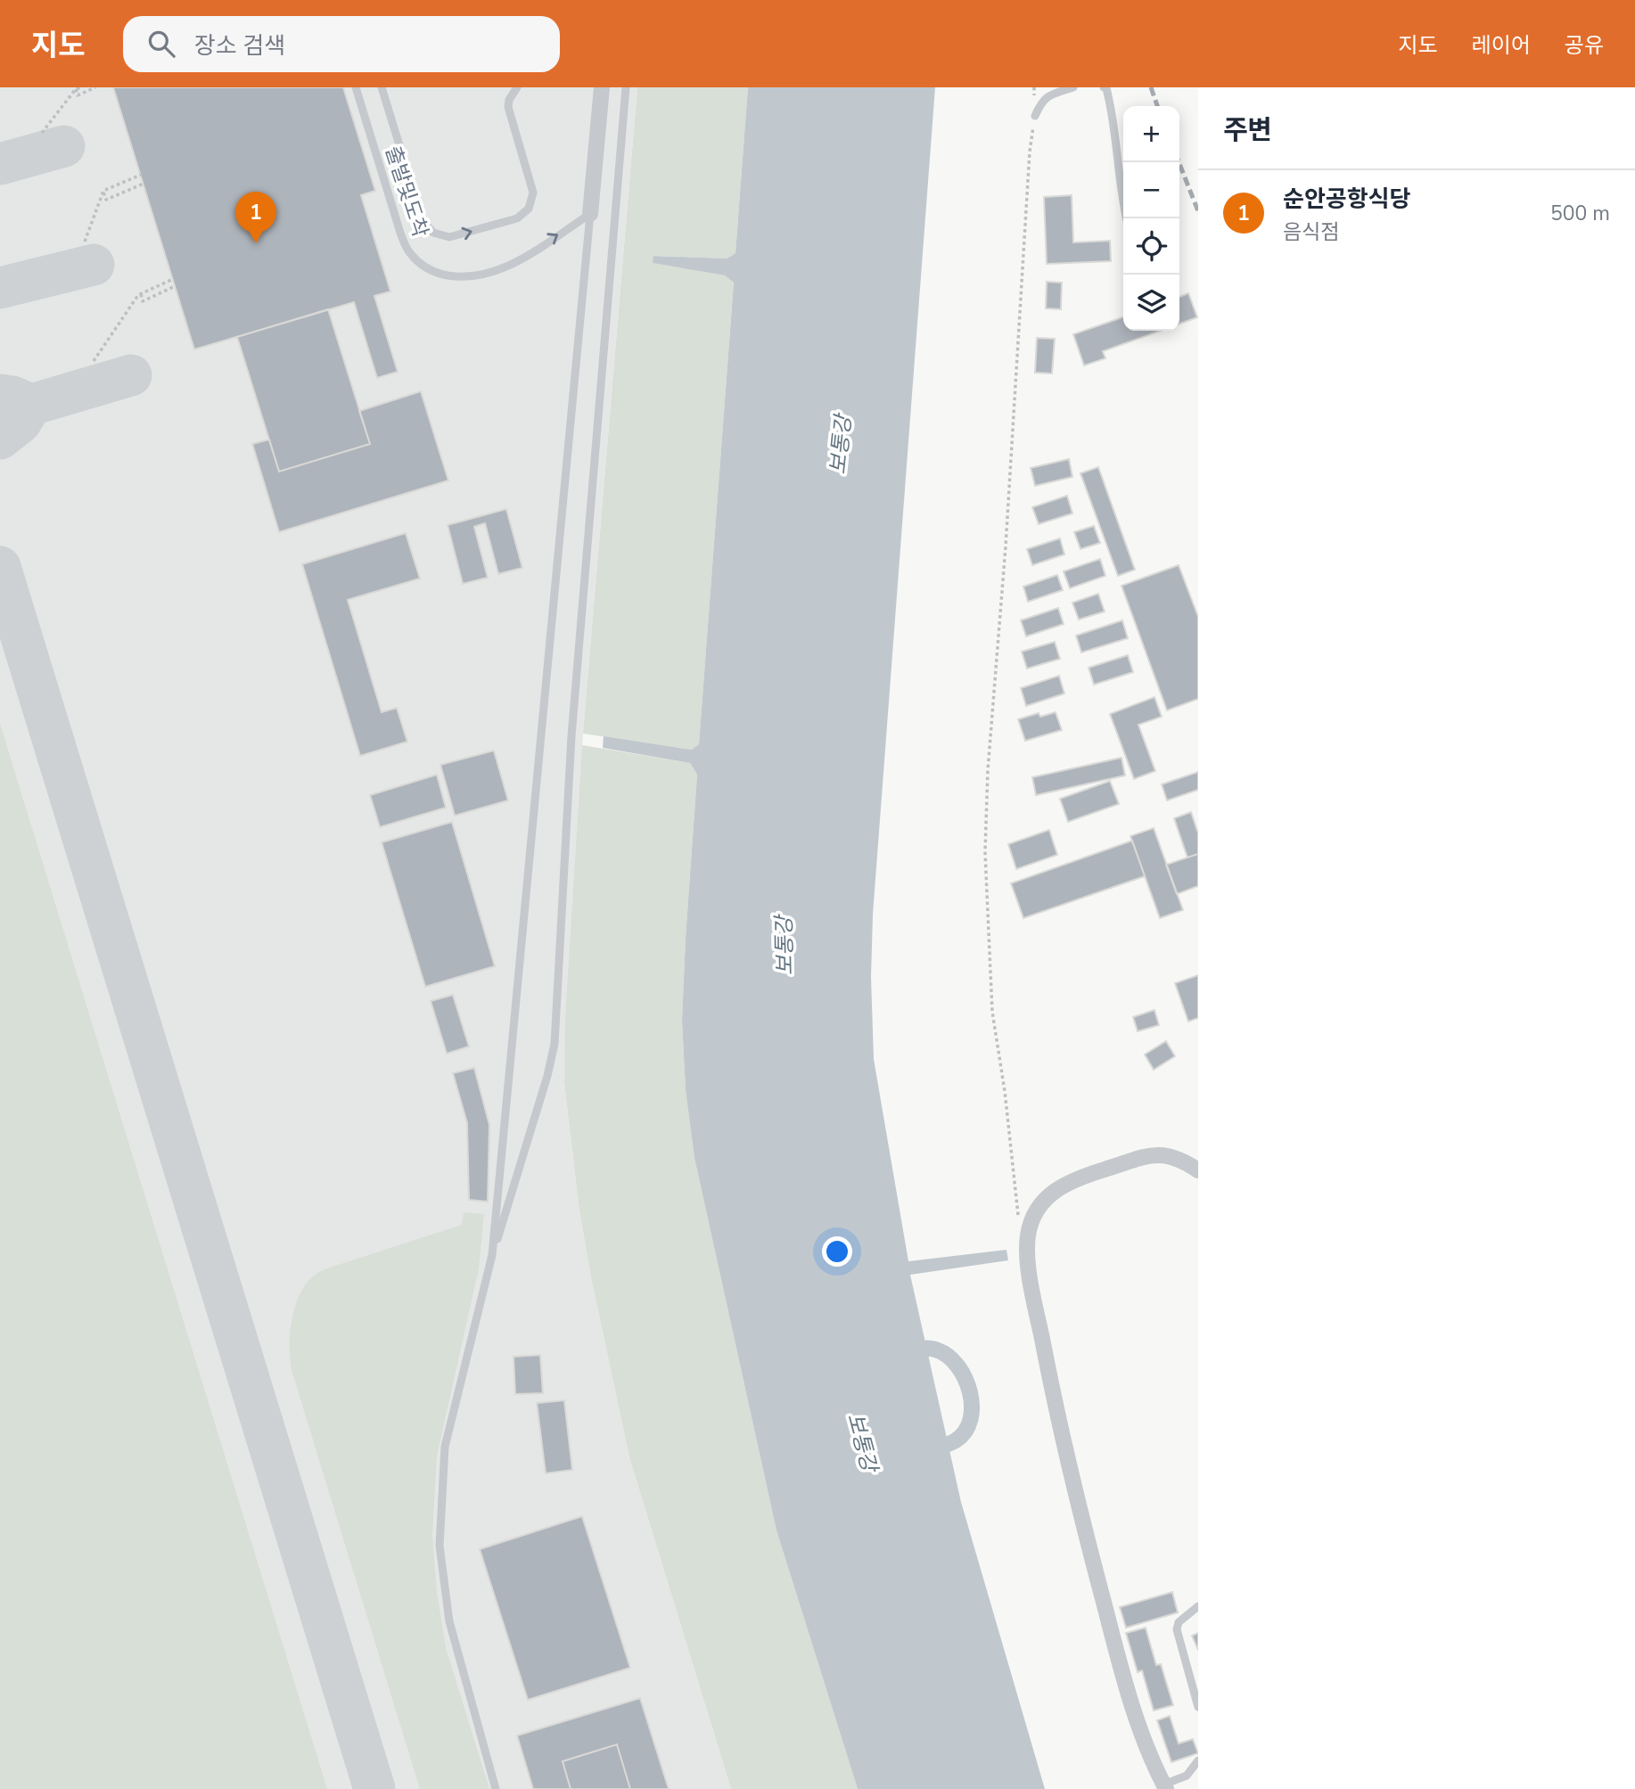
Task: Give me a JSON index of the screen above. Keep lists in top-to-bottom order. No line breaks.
{"streets":{"lane":["출발및도착"]},"water":["보통강"],"page":{"header":"지도","search":"장소 검색","nav":["지도","레이어","공유"],"heading":"주변","map_buttons":["+","−"],"list":[{"mark":"1","name":"순안공항식당","note":"음식점","value":"500 m"}],"pins":"1"}}
